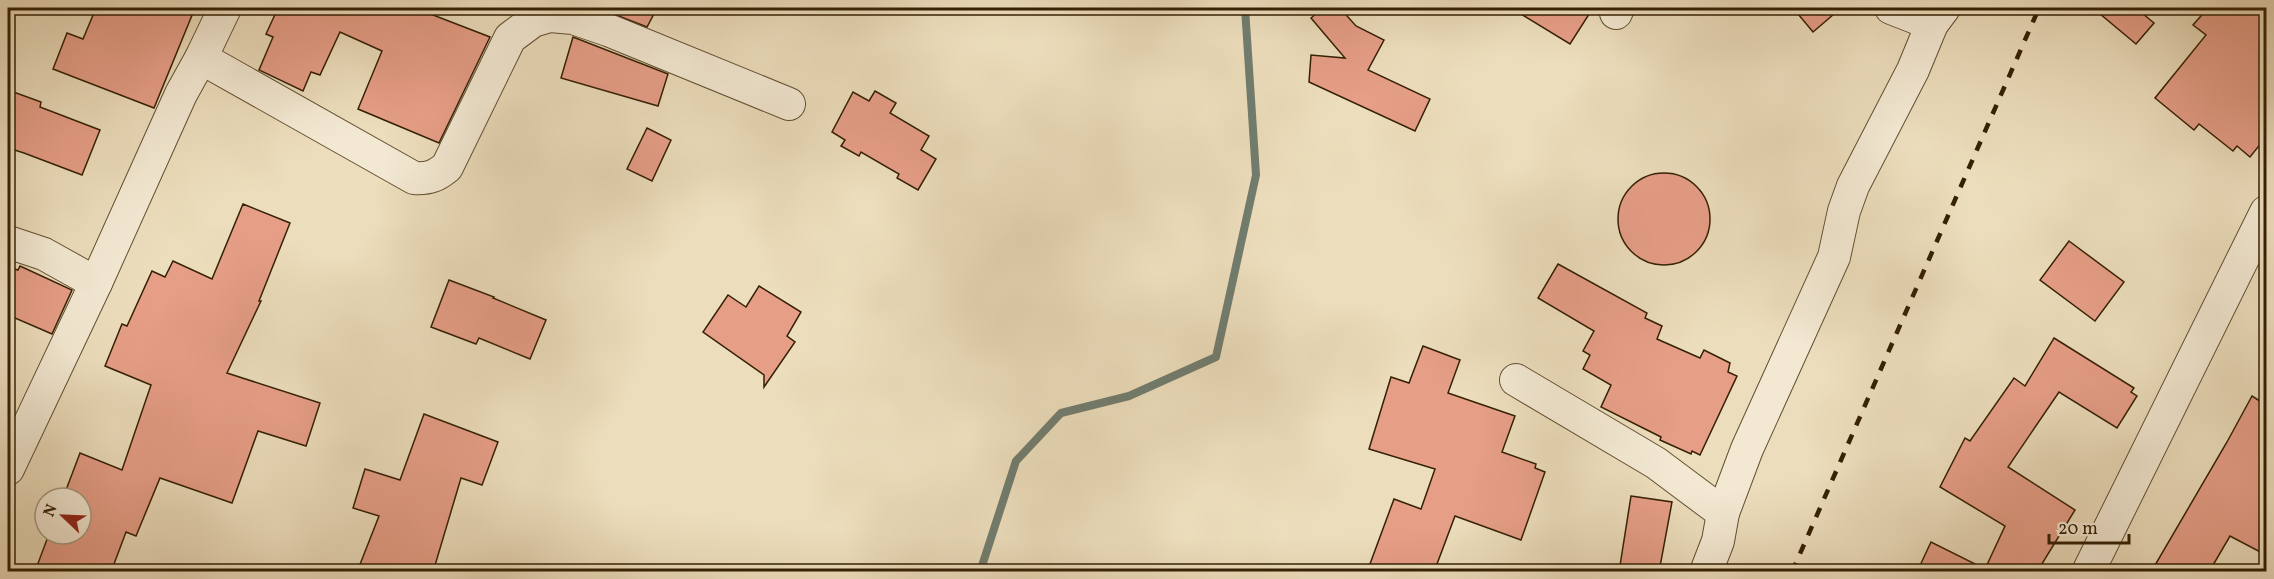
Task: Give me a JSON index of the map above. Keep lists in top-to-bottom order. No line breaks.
{"scale_bar":"20 m","north":"top left"}
